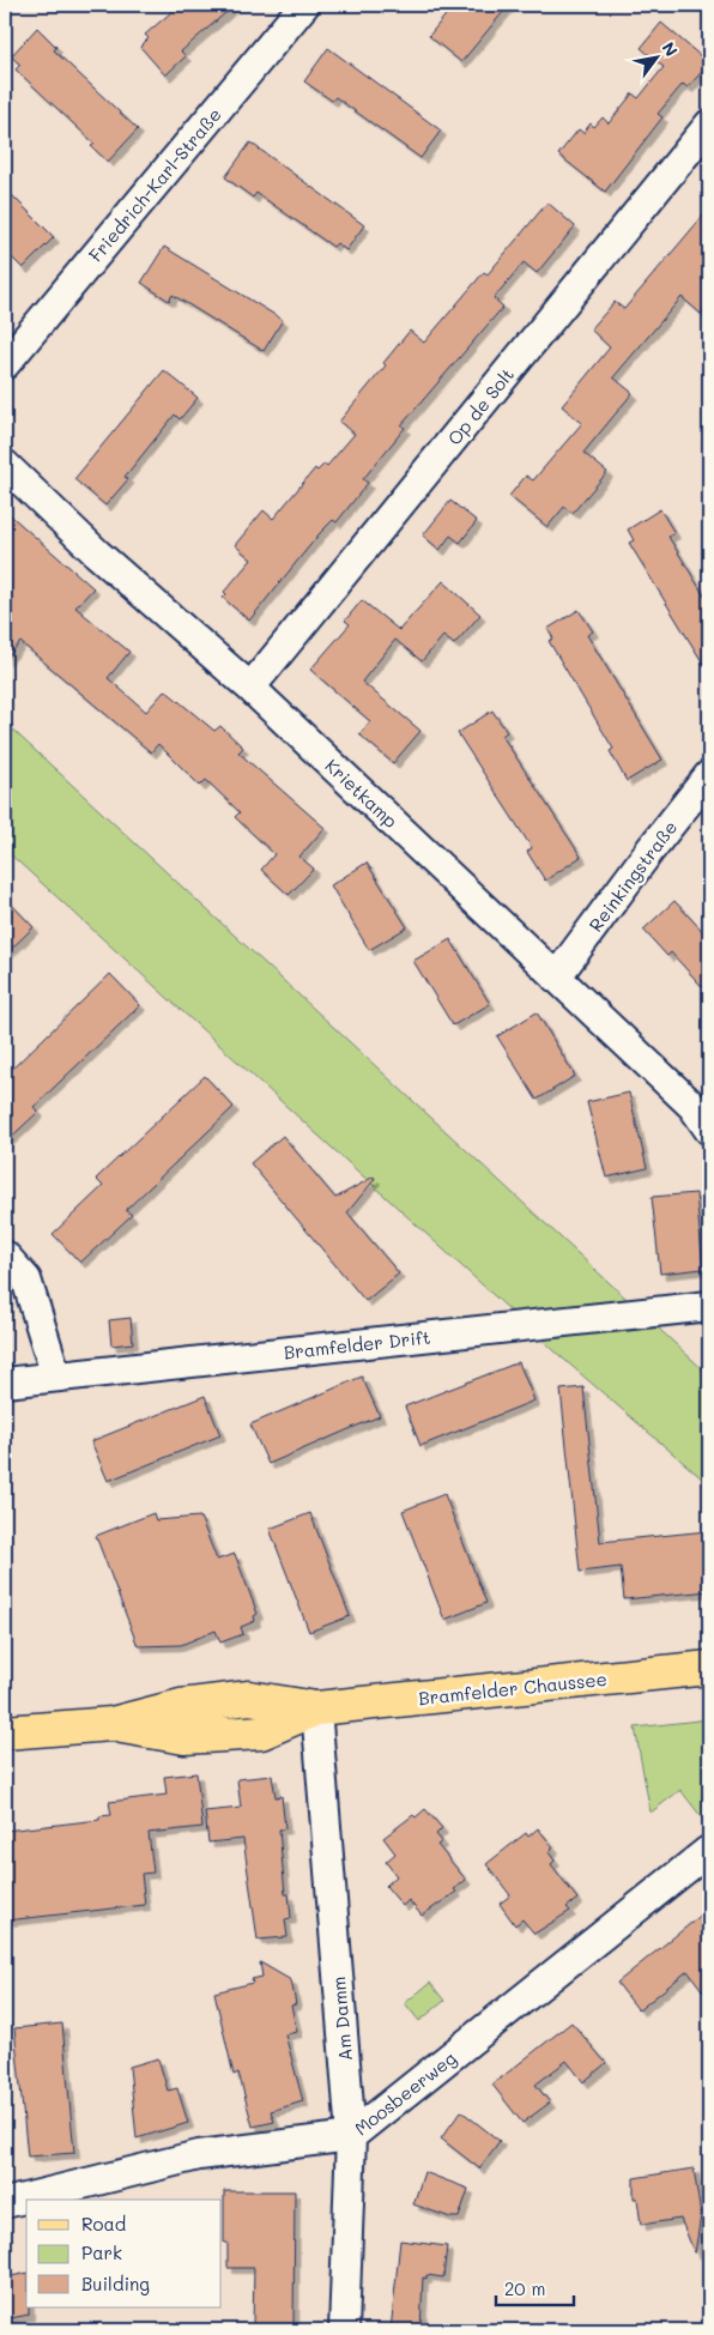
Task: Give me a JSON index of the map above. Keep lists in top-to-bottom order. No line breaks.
{"streets":{"main road":["Bramfelder Chaussee"],"street":["Friedrich-Karl-Straße","Op de Solt","Krietkamp","Reinkingstraße","Bramfelder Drift","Am Damm","Moosbeerweg"]},"crossings":[["Op de Solt","Krietkamp"],["Krietkamp","Reinkingstraße"],["Bramfelder Chaussee","Am Damm"],["Am Damm","Moosbeerweg"]],"legend":["Road","Park","Building"],"scale_bar":"20 m","north":"top right"}
